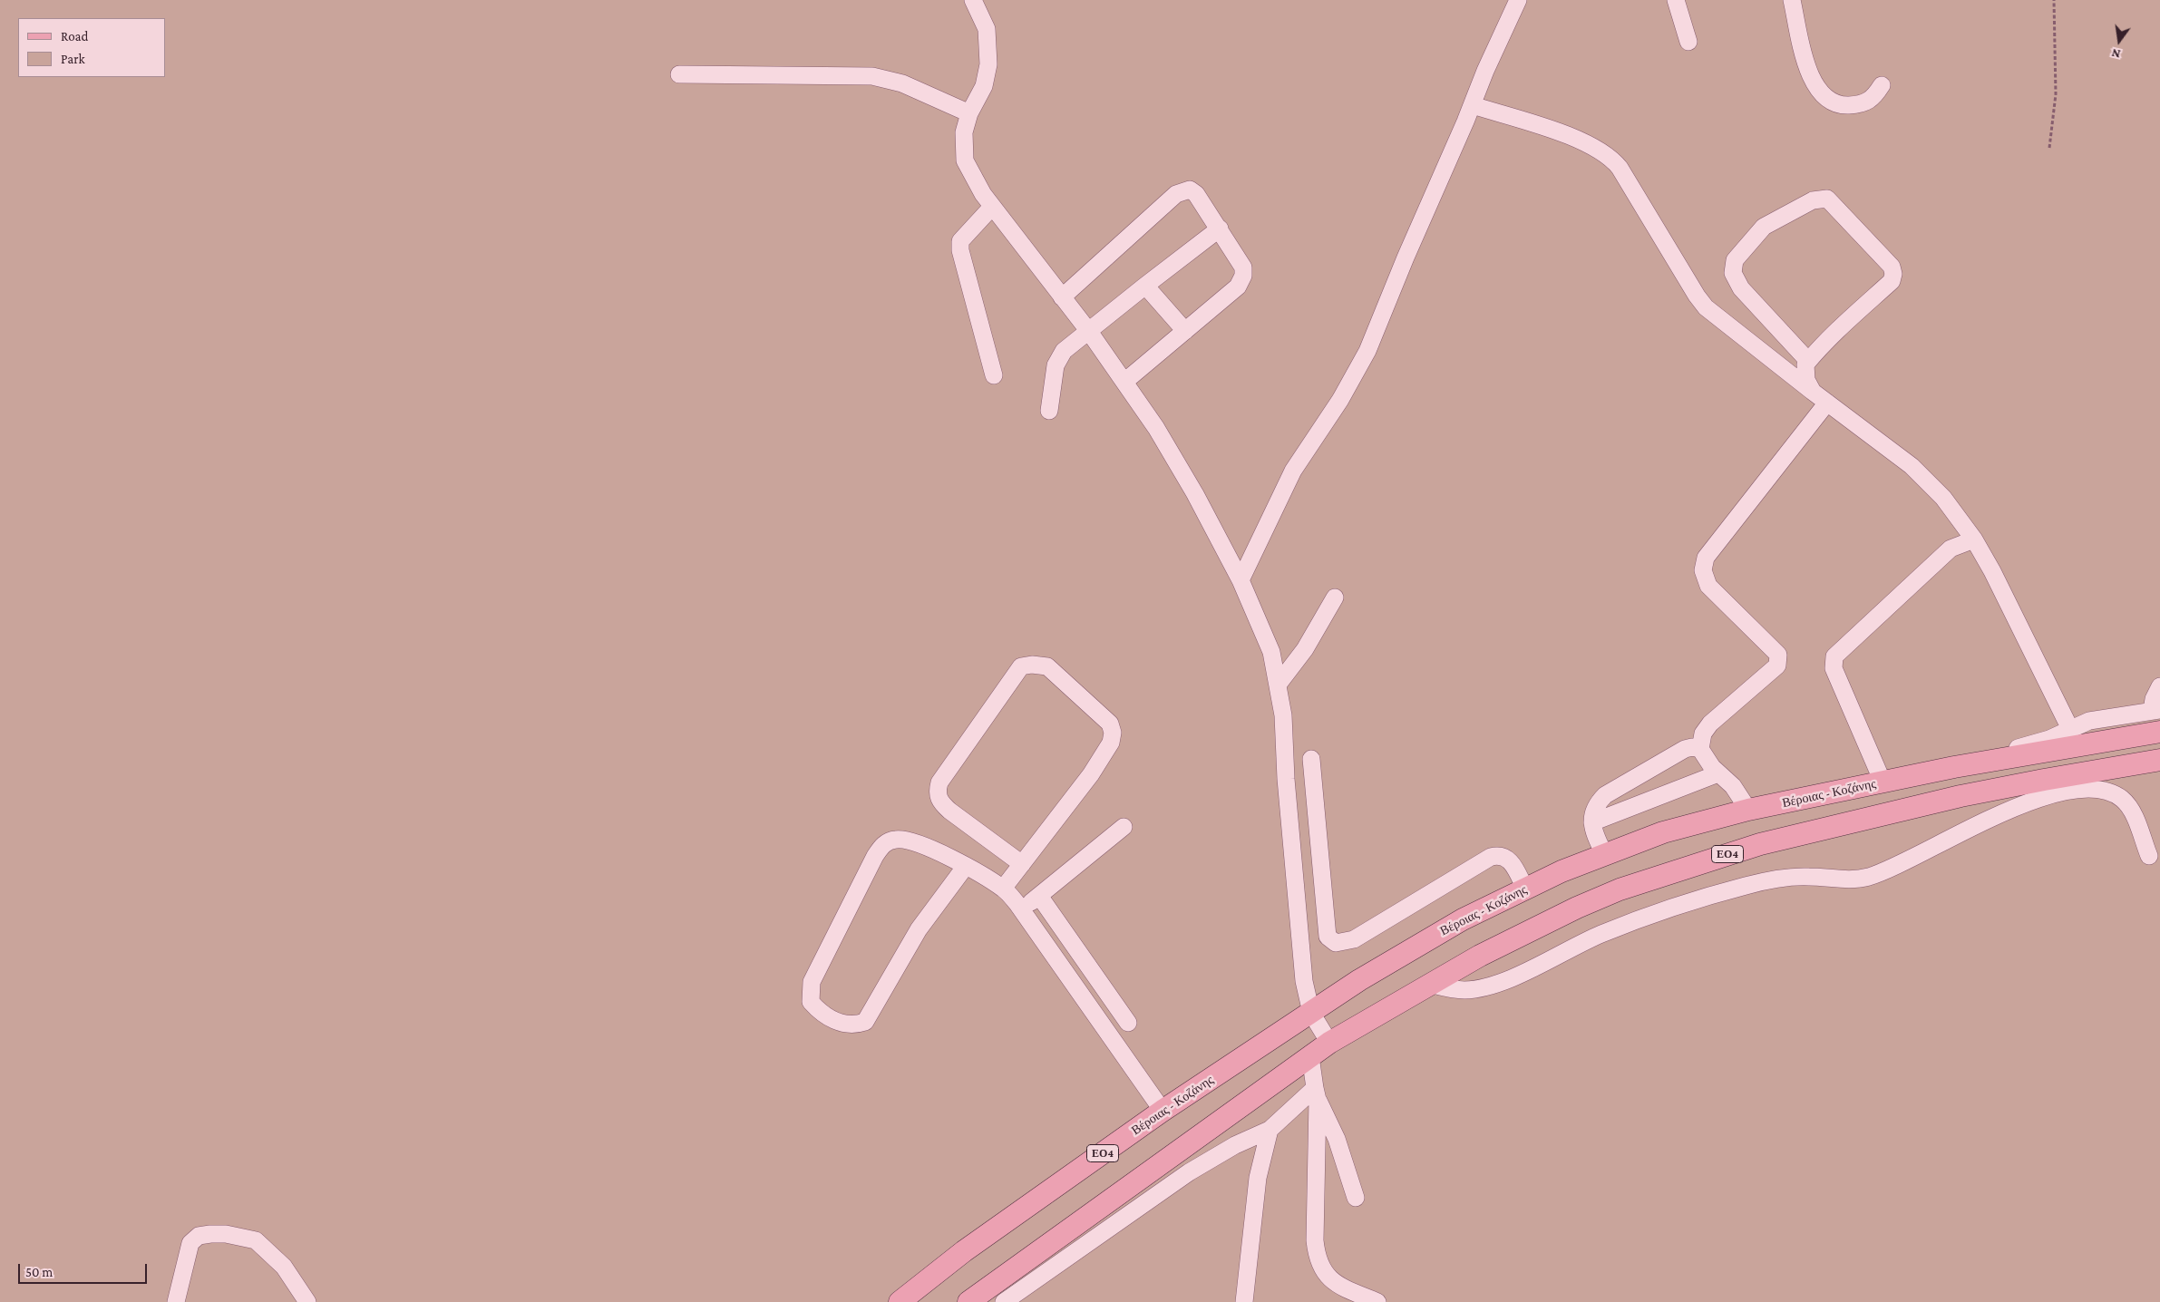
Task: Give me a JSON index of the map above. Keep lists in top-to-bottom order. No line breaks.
{"streets":{"main road":["Βέροιας - Κοζάνης","ΕΟ4"]},"legend":["Road","Park"],"scale_bar":"50 m","north":"bottom"}
